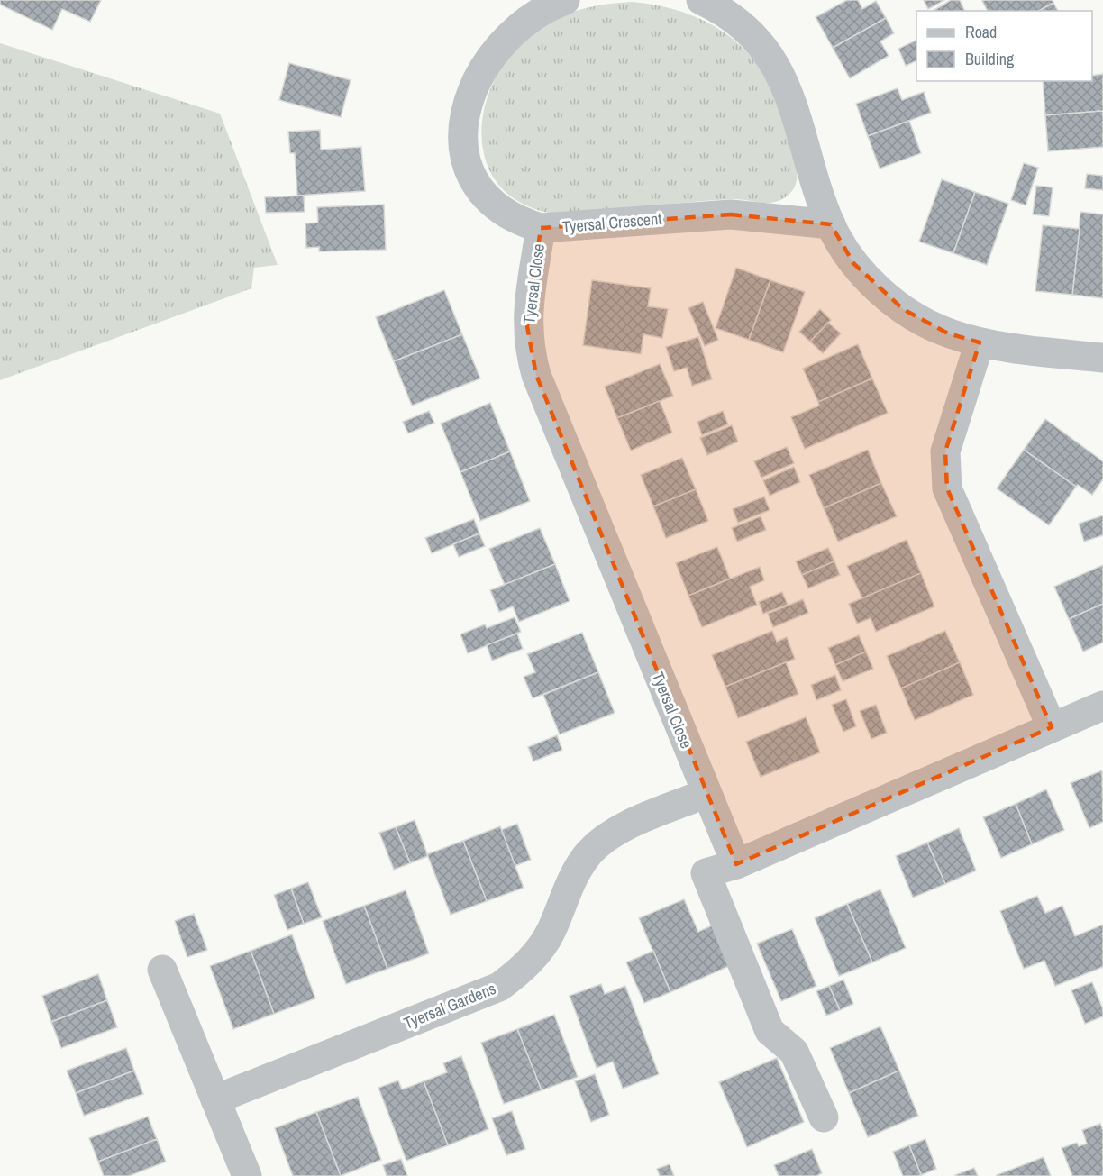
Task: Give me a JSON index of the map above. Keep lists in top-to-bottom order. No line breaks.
{"streets":{"street":["Tyersal Crescent","Tyersal Close","Tyersal Gardens"]},"crossings":[["Tyersal Crescent","Tyersal Close"],["Tyersal Close","Tyersal Gardens"]],"legend":["Road","Building"]}
